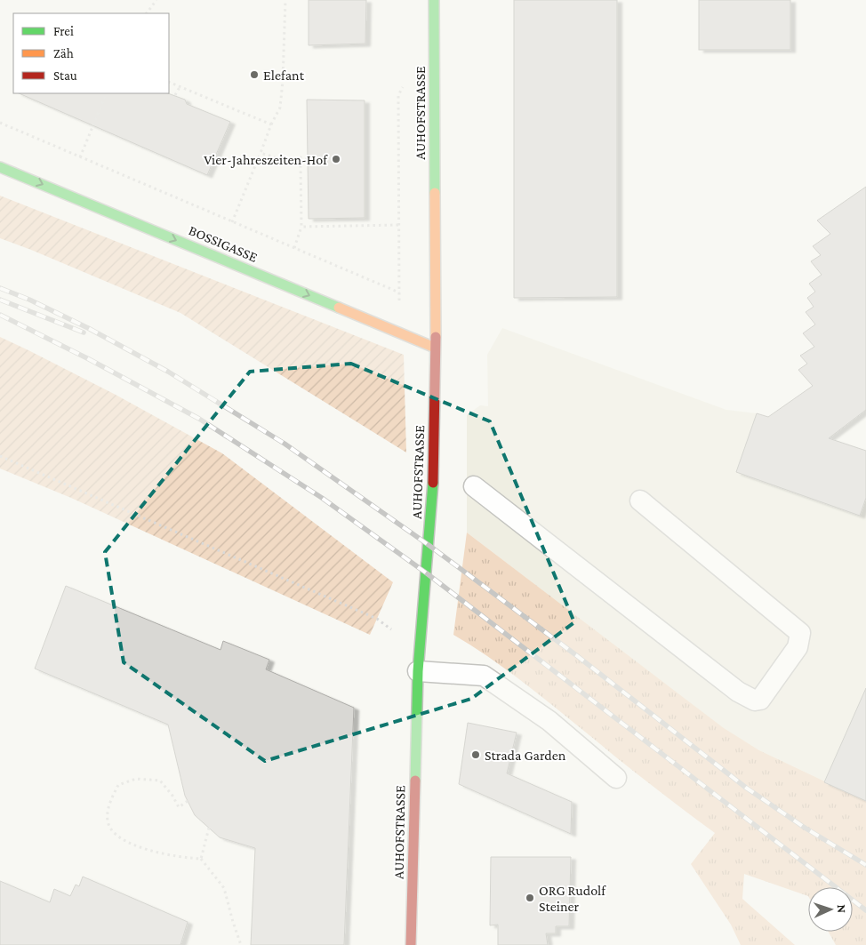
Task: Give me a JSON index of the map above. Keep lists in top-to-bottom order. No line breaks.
{"streets":{"street":["AUHOFSTRASSE","BOSSIGASSE"]},"crossings":[["AUHOFSTRASSE","BOSSIGASSE"]],"one_way":["BOSSIGASSE"],"places":["Elefant","Vier-Jahreszeiten-Hof","Strada Garden","ORG Rudolf Steiner"],"legend":["Frei","Zäh","Stau"],"north":"right"}
